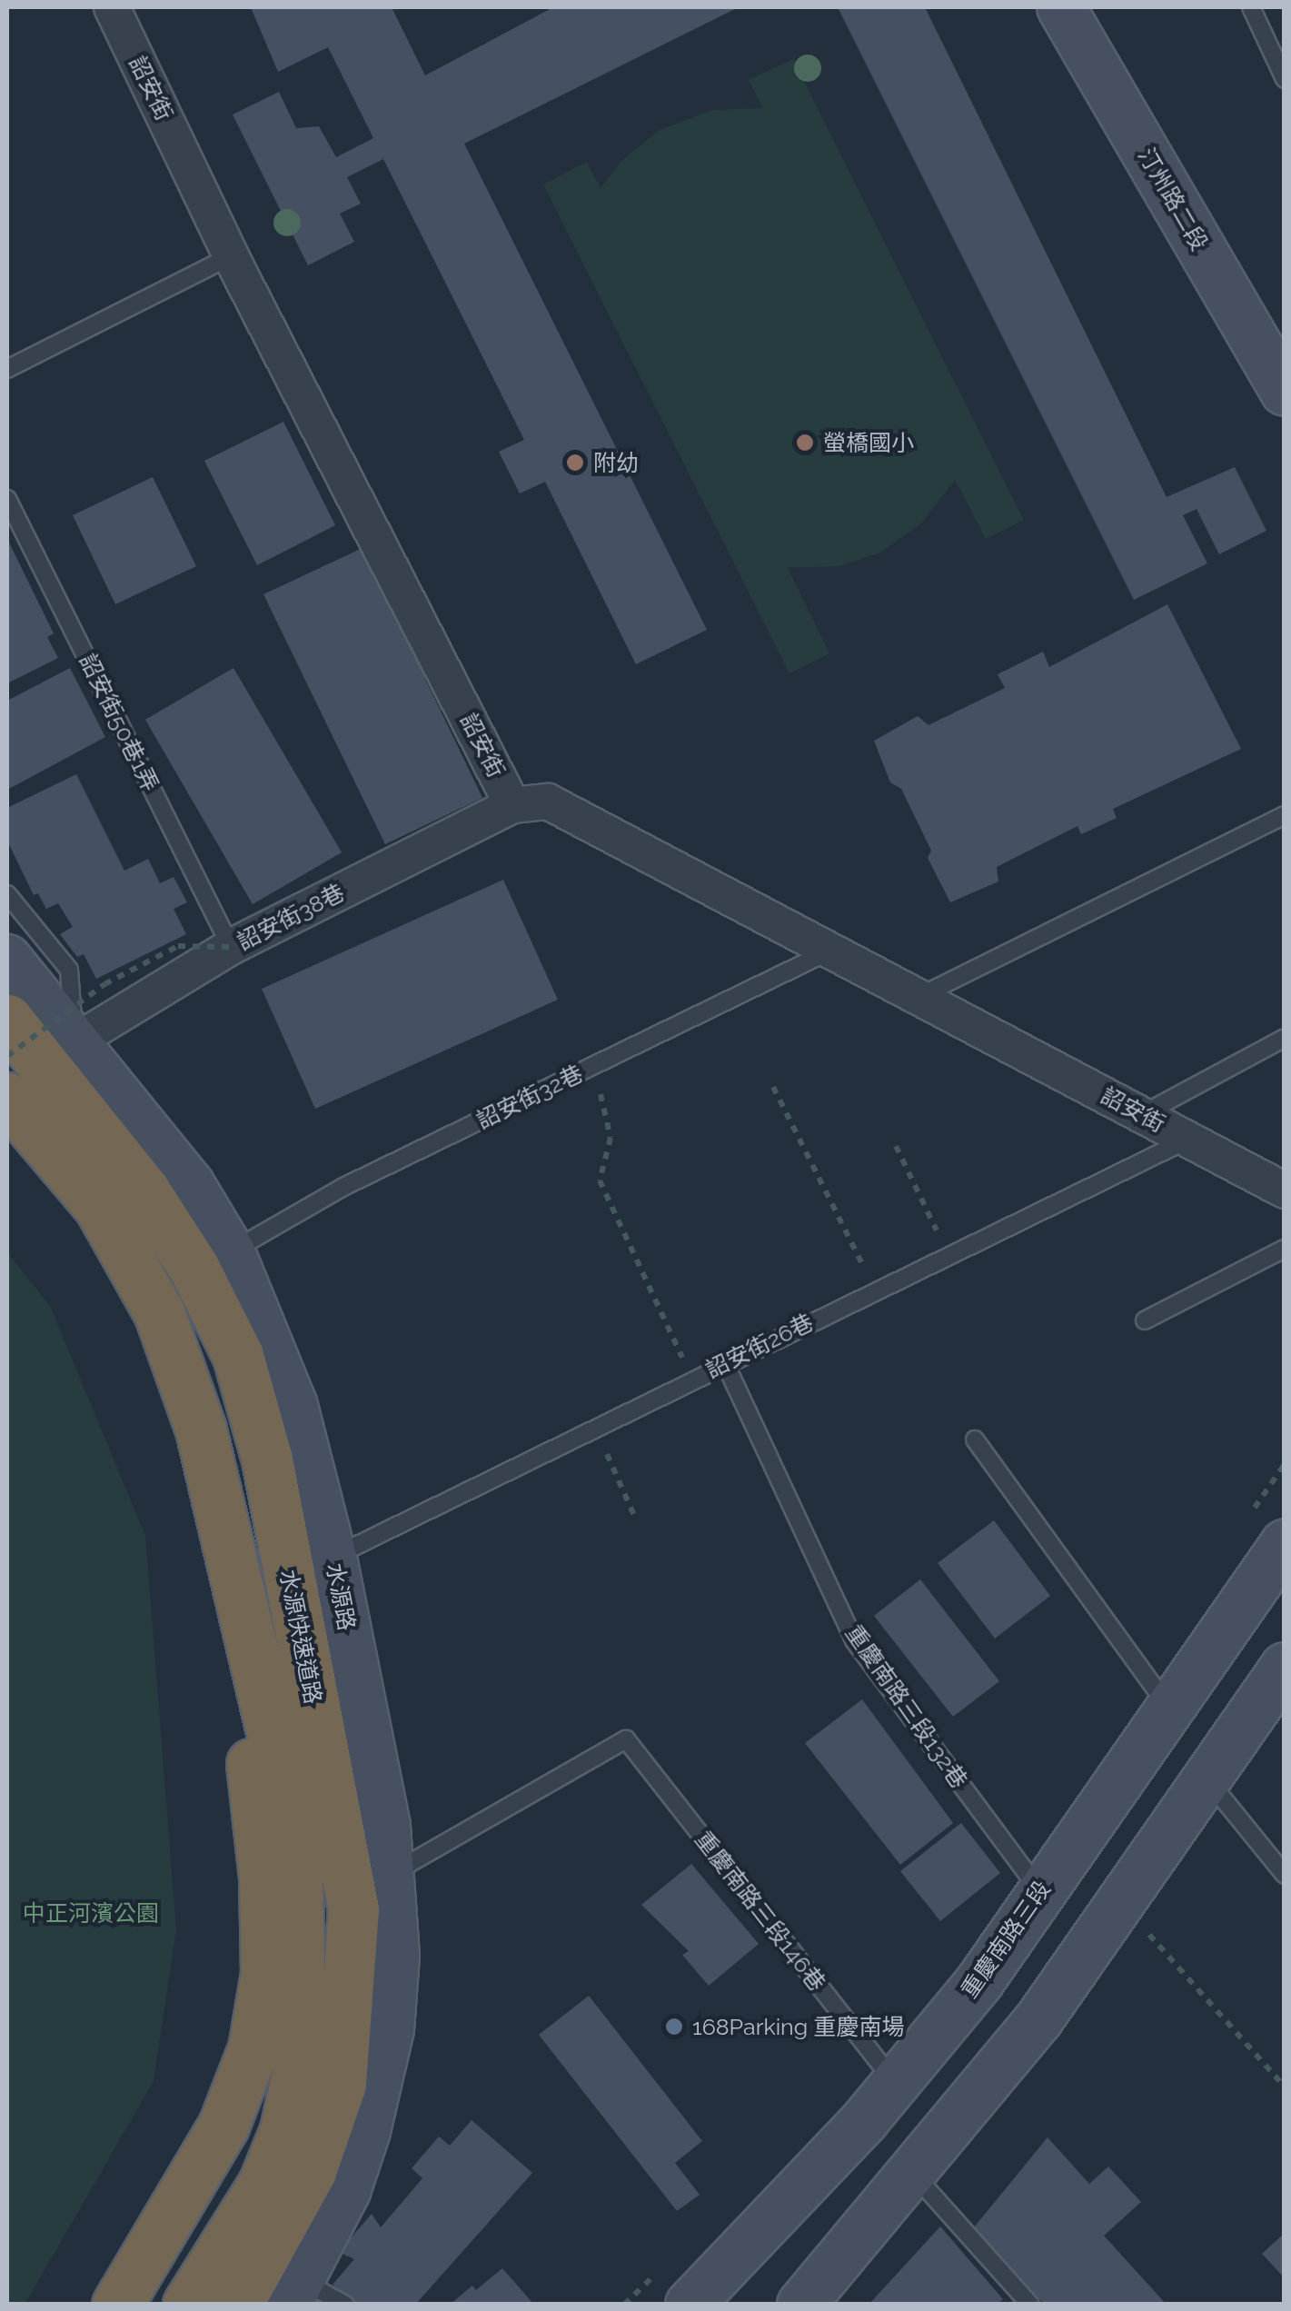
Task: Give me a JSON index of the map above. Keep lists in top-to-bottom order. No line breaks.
{"streets":{"highway":["水源快速道路"],"main road":["汀州路二段","水源路","重慶南路三段"],"street":["詔安街","詔安街38巷"],"lane":["詔安街50巷1弄","詔安街32巷","詔安街26巷","重慶南路三段132巷","重慶南路三段146巷"]},"crossings":[["詔安街","詔安街38巷"],["詔安街","詔安街32巷"],["詔安街","詔安街26巷"],["詔安街50巷1弄","詔安街38巷"],["詔安街38巷","水源路"],["詔安街32巷","水源路"],["詔安街26巷","水源路"],["詔安街26巷","重慶南路三段132巷"],["水源路","重慶南路三段146巷"],["重慶南路三段132巷","重慶南路三段"],["重慶南路三段146巷","重慶南路三段"]],"parks":["中正河濱公園"],"places":["螢橋國小","附幼","168Parking 重慶南場"]}
